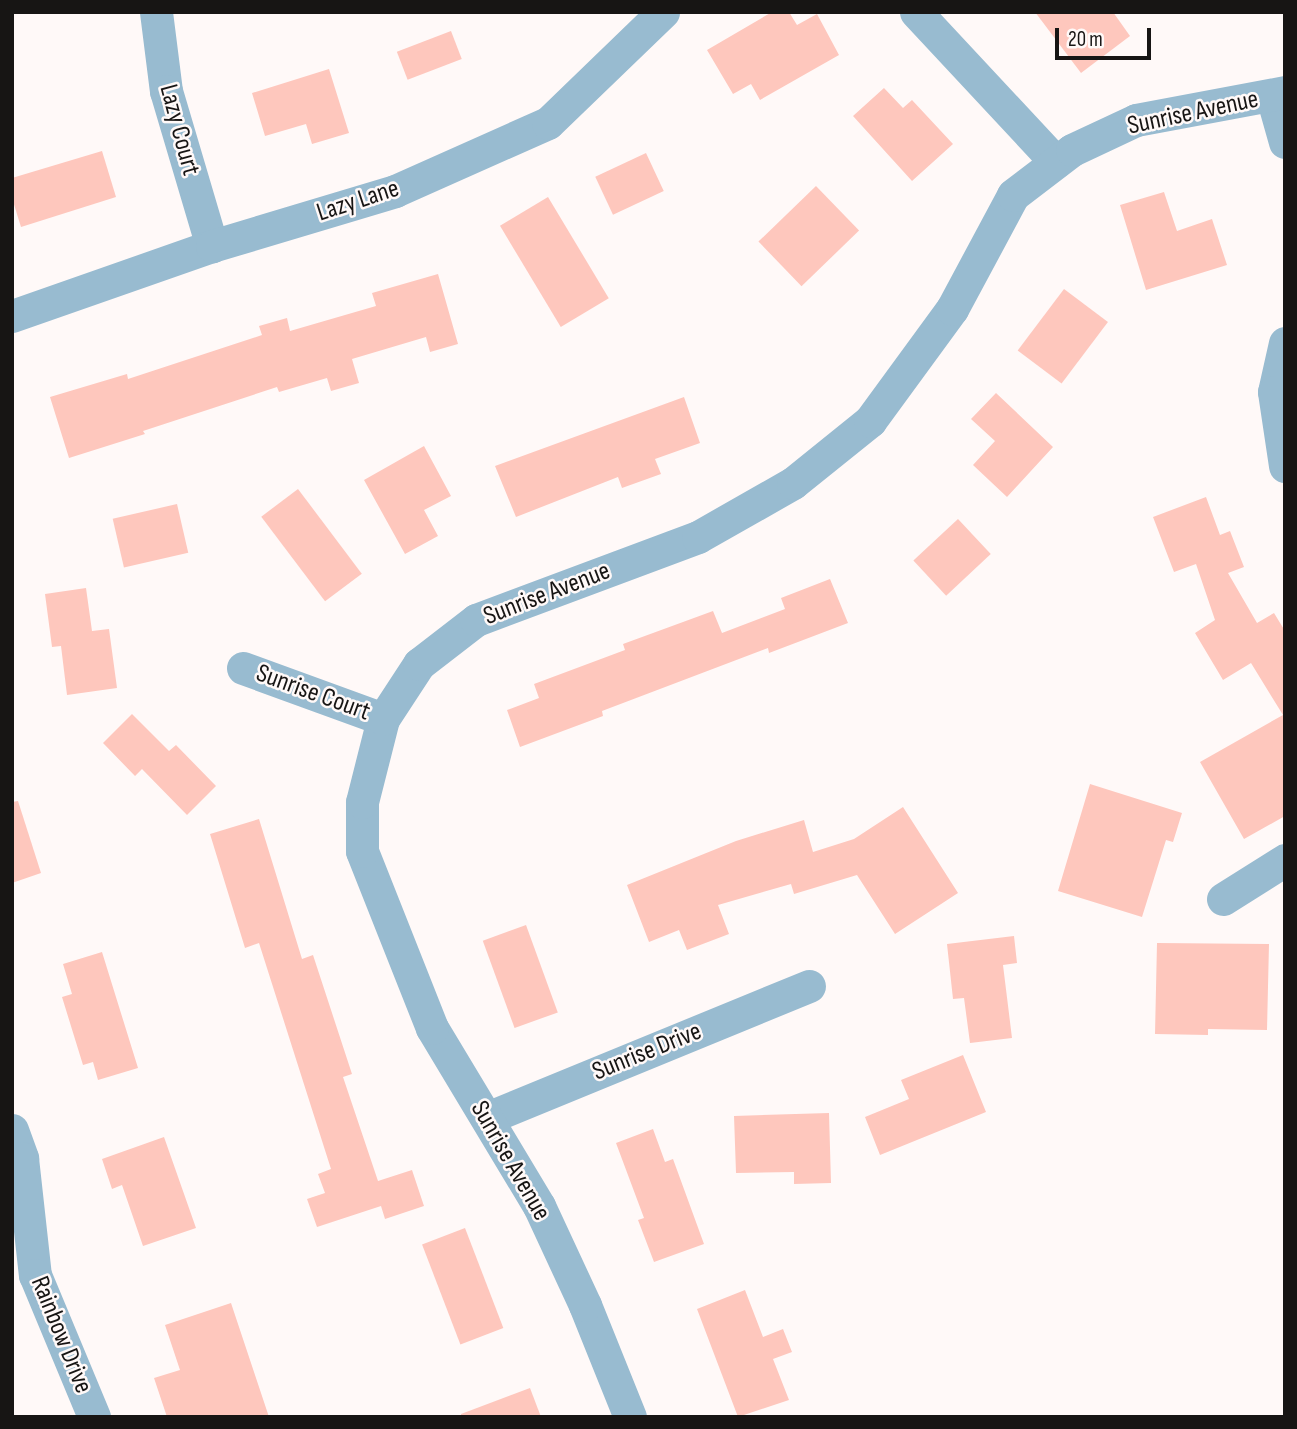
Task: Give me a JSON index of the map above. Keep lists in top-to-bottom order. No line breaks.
{"streets":{"street":["Sunrise Avenue","Lazy Court","Lazy Lane","Sunrise Court","Sunrise Drive","Rainbow Drive"]},"crossings":[["Sunrise Avenue","Sunrise Court"],["Sunrise Avenue","Sunrise Drive"],["Lazy Court","Lazy Lane"]],"scale_bar":"20 m"}
